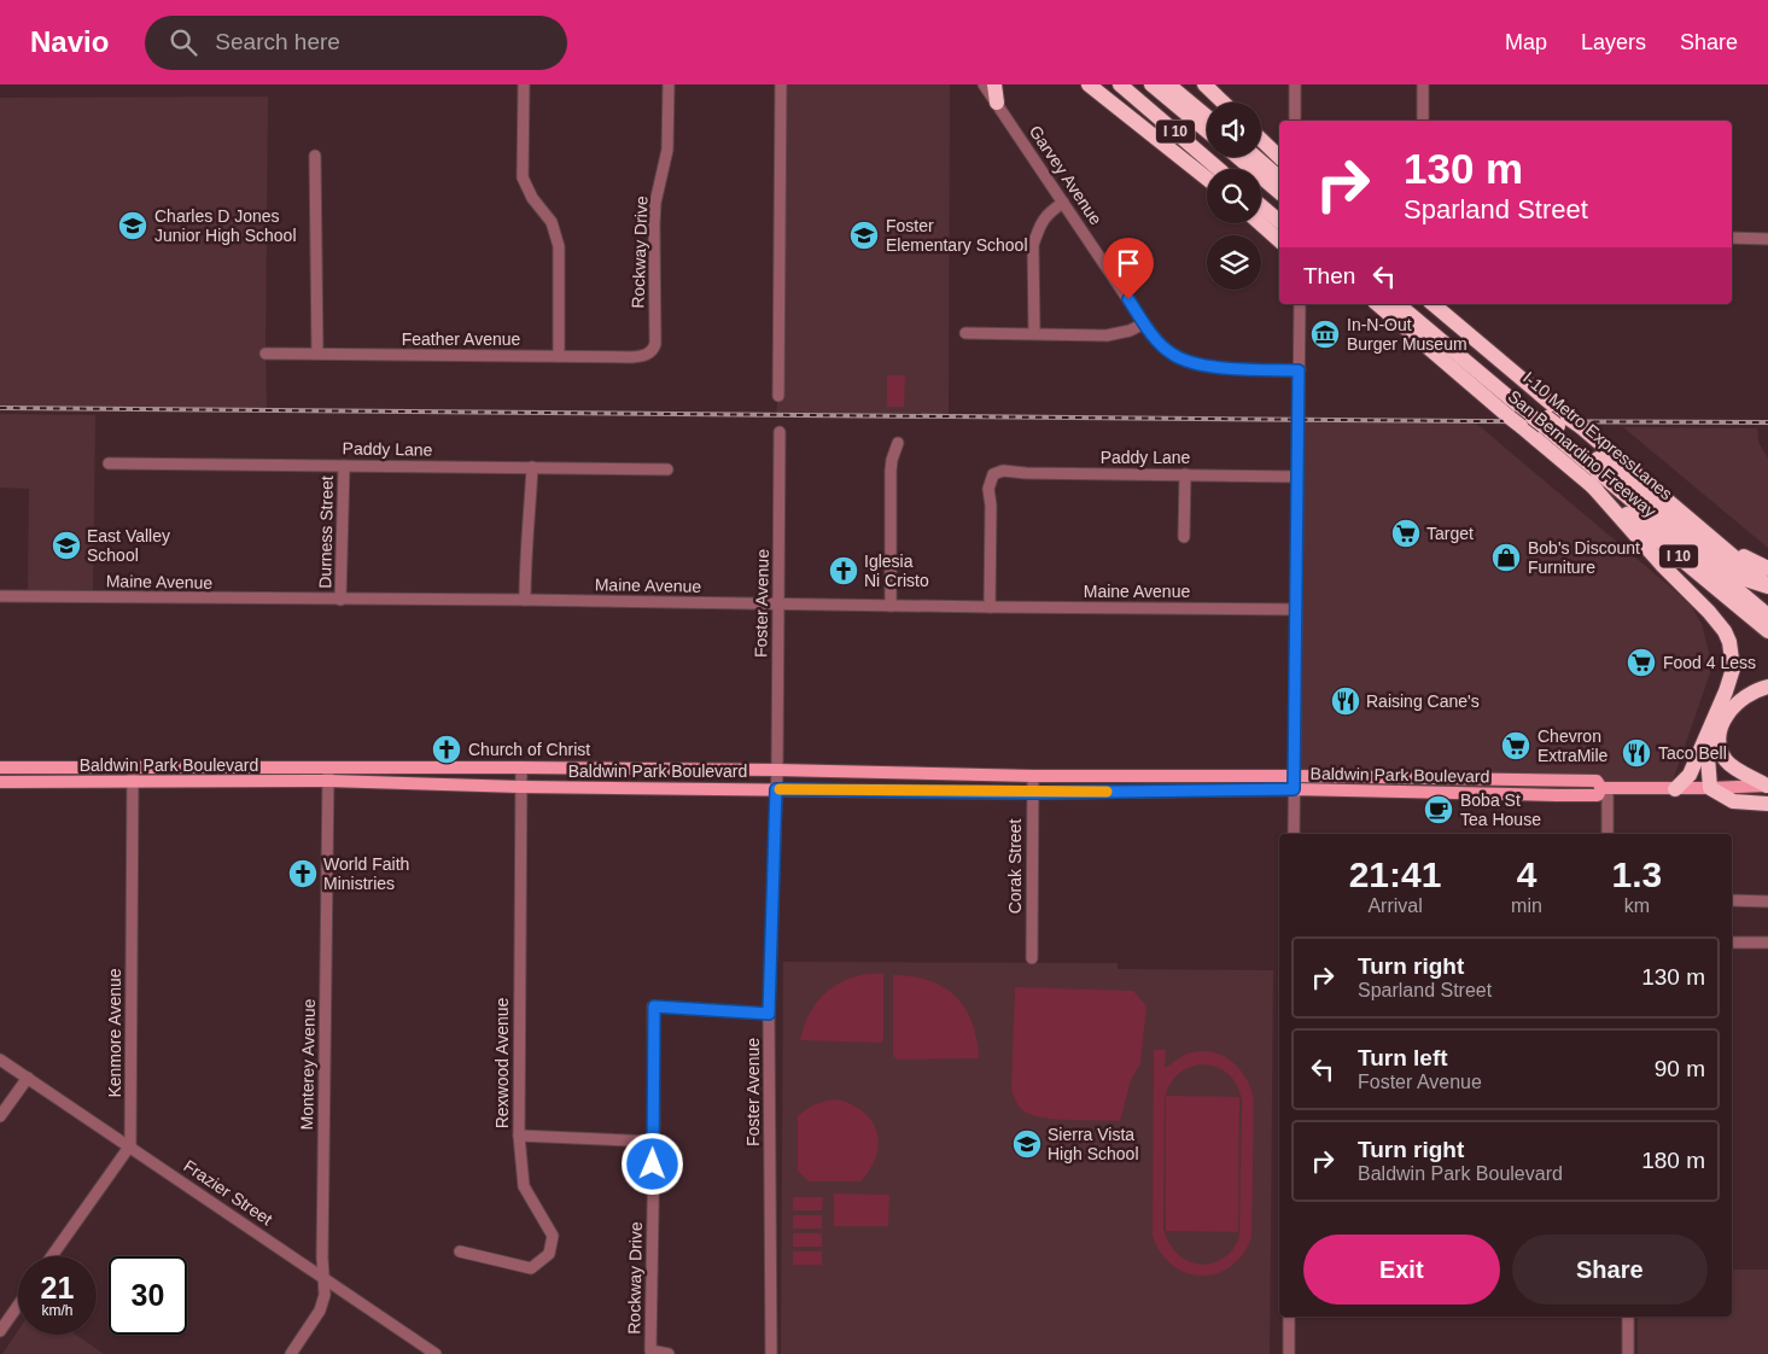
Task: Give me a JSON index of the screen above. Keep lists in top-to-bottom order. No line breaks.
{"streets":{"highway":["I 10","I-10 Metro ExpressLanes","San Bernardino Freeway"],"main road":["Baldwin Park Boulevard"],"street":["Garvey Avenue","Rockway Drive","Feather Avenue","Paddy Lane","Durness Street","Maine Avenue","Foster Avenue","Corak Street","Kenmore Avenue","Rexwood Avenue","Monterey Avenue","Frazier Street"]},"crossings":[["Rockway Drive","Feather Avenue"],["Rockway Drive","Foster Avenue"],["I-10 Metro ExpressLanes","San Bernardino Freeway"],["Paddy Lane","Durness Street"],["Paddy Lane","Maine Avenue"],["Durness Street","Maine Avenue"],["Maine Avenue","Foster Avenue"],["Foster Avenue","Baldwin Park Boulevard"],["Baldwin Park Boulevard","Corak Street"],["Baldwin Park Boulevard","Kenmore Avenue"],["Baldwin Park Boulevard","Rexwood Avenue"],["Baldwin Park Boulevard","Monterey Avenue"],["Kenmore Avenue","Frazier Street"],["Monterey Avenue","Frazier Street"]],"places":{"school or university":["Charles D Jones Junior High School","Foster Elementary School","East Valley School","Sierra Vista High School"],"museum":["In-N-Out Burger Museum"],"supermarket":["Target","Food 4 Less","Chevron ExtraMile"],"shop":["Bob's Discount Furniture"],"church":["Iglesia Ni Cristo","Church of Christ","World Faith Ministries"],"restaurant":["Raising Cane's","Taco Bell"],"cafe":["Boba St Tea House"]},"page":{"header":"Navio","search":"Search here","nav":["Map","Layers","Share"],"turn":["130 m","Sparland Street"],"then":"Then","eta":["21:41","Arrival","4","min","1.3","km"],"list":[{"name":"Turn right","note":"Sparland Street","value":"130 m"},{"name":"Turn left","note":"Foster Avenue","value":"90 m"},{"name":"Turn right","note":"Baldwin Park Boulevard","value":"180 m"}],"buttons":["Exit","Share"],"speed":"21 km/h","limit":"30"}}
